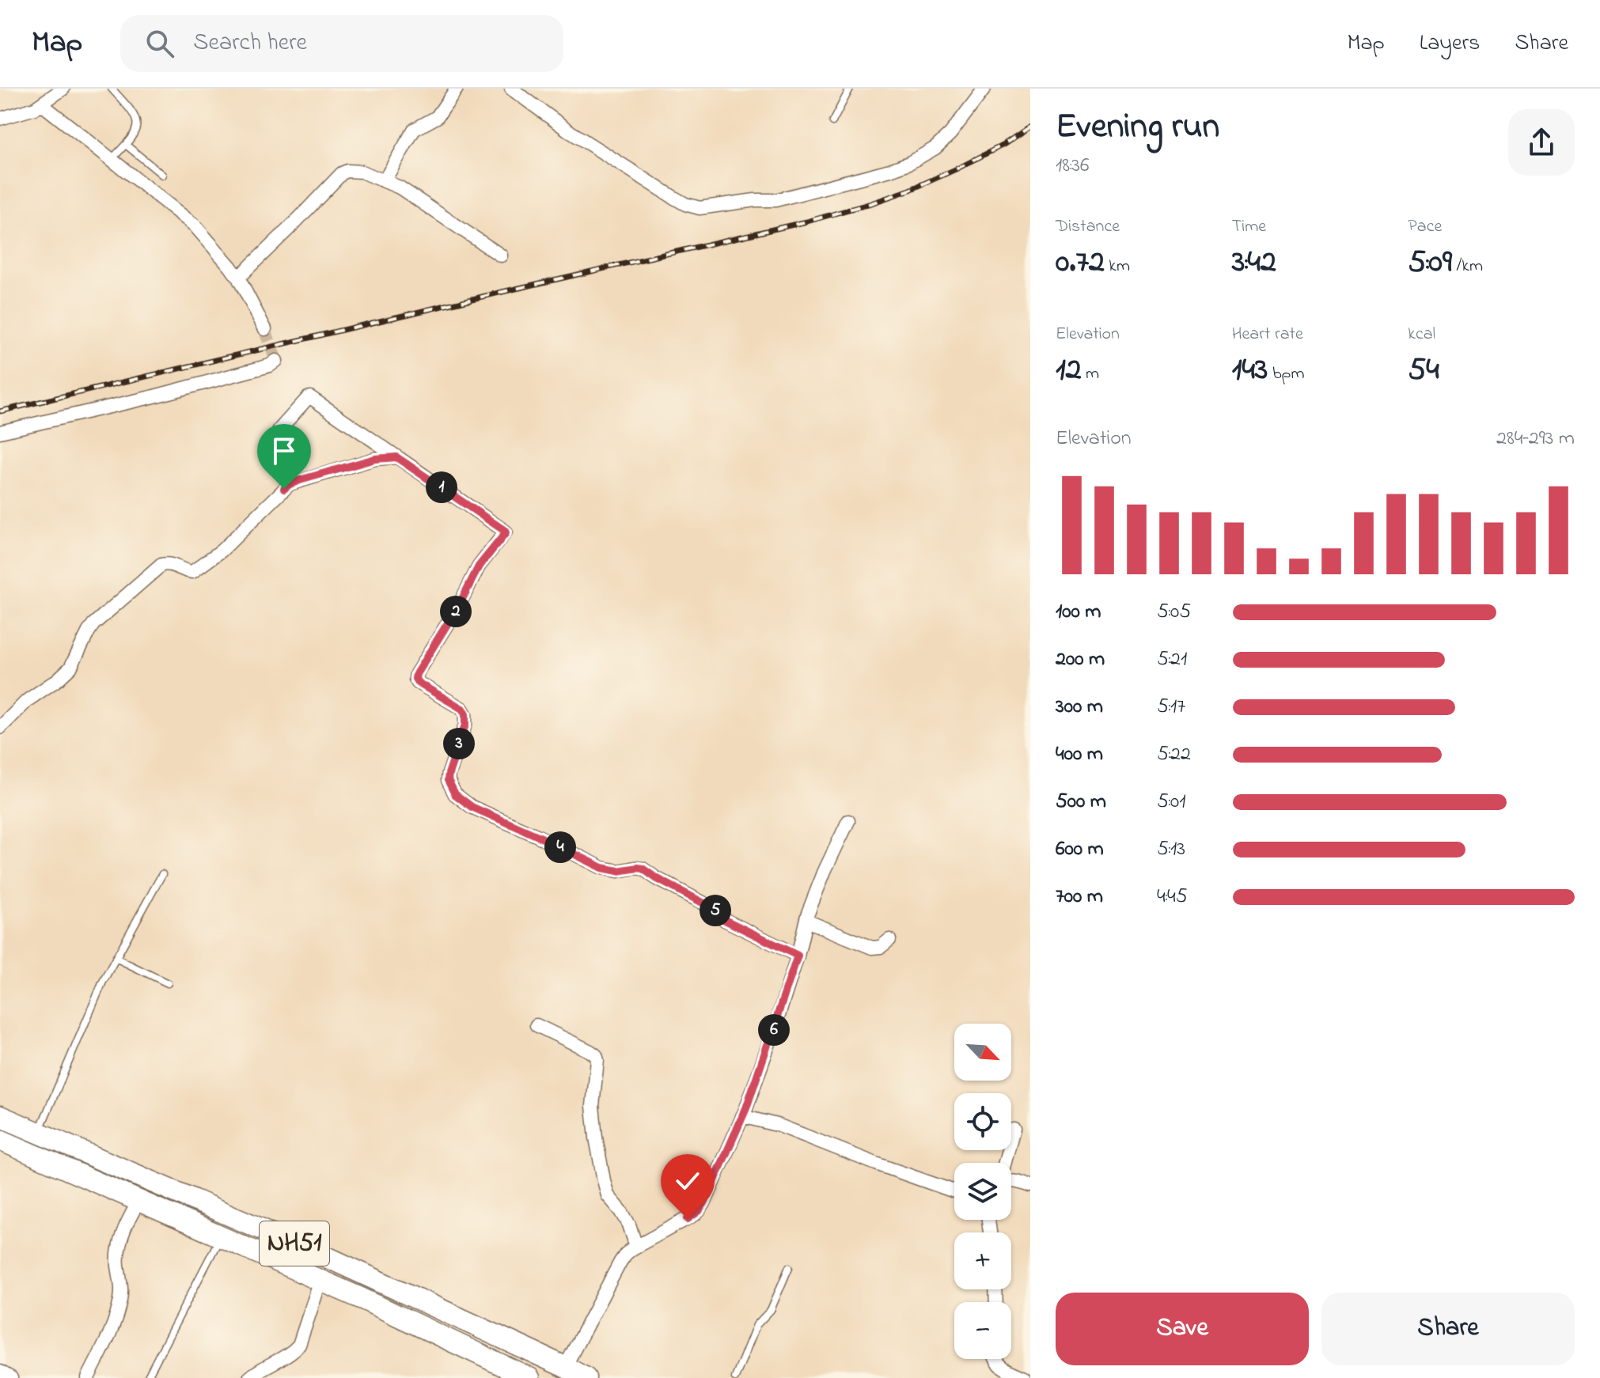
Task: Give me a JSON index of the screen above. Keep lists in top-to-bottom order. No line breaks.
{"streets":{"highway":["NH51"]},"north":"bottom right","page":{"header":"Map","search":"Search here","nav":["Map","Layers","Share"],"heading":["Evening run","18:36"],"stats":[["Distance","0.72 km"],["Time","3:42"],["Pace","5:09 /km"],["Elevation","12 m"],["Heart rate","143 bpm"],["kcal","54"]],"chart":["Elevation","284–293 m"],"pins":["1","2","3","4","5","6"],"list":[{"name":"100 m","note":"5:05"},{"name":"200 m","note":"5:21"},{"name":"300 m","note":"5:17"},{"name":"400 m","note":"5:22"},{"name":"500 m","note":"5:01"},{"name":"600 m","note":"5:13"},{"name":"700 m","note":"4:45"}],"map_buttons":["+","−"],"buttons":["Save","Share"]}}
